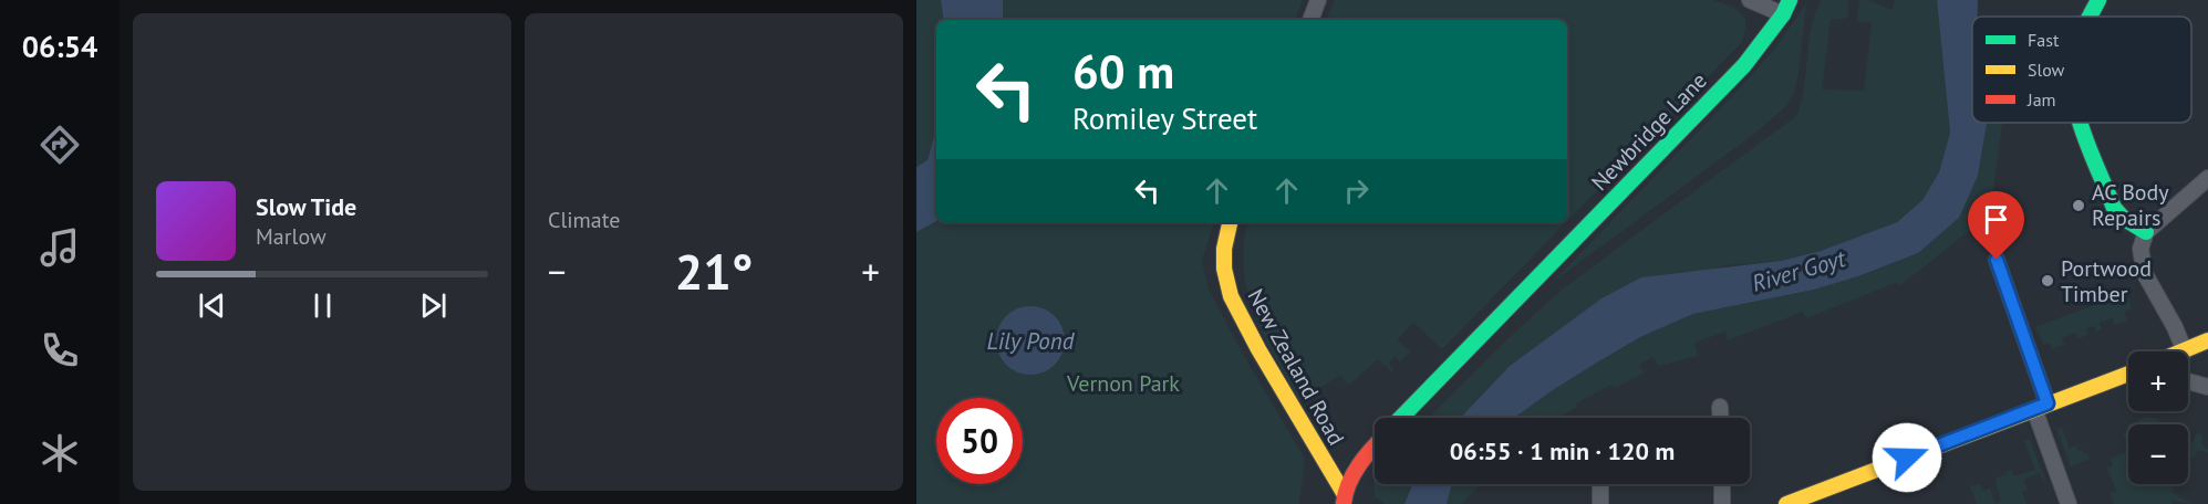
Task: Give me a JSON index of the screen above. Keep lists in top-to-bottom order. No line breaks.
{"streets":{"street":["Newbridge Lane","New Zealand Road"]},"water":["River Goyt","Lily Pond"],"parks":["Vernon Park"],"places":["AC Body Repairs","Portwood Timber"],"legend":["Fast","Slow","Jam"],"page":{"tabs":"06:54","tile":"Climate","turn":["60 m","Romiley Street"],"song":["Slow Tide","Marlow"],"heat":["−","21°","+"],"map_buttons":["+","−"],"limit":"50","trip":"06:55 · 1 min · 120 m"}}
